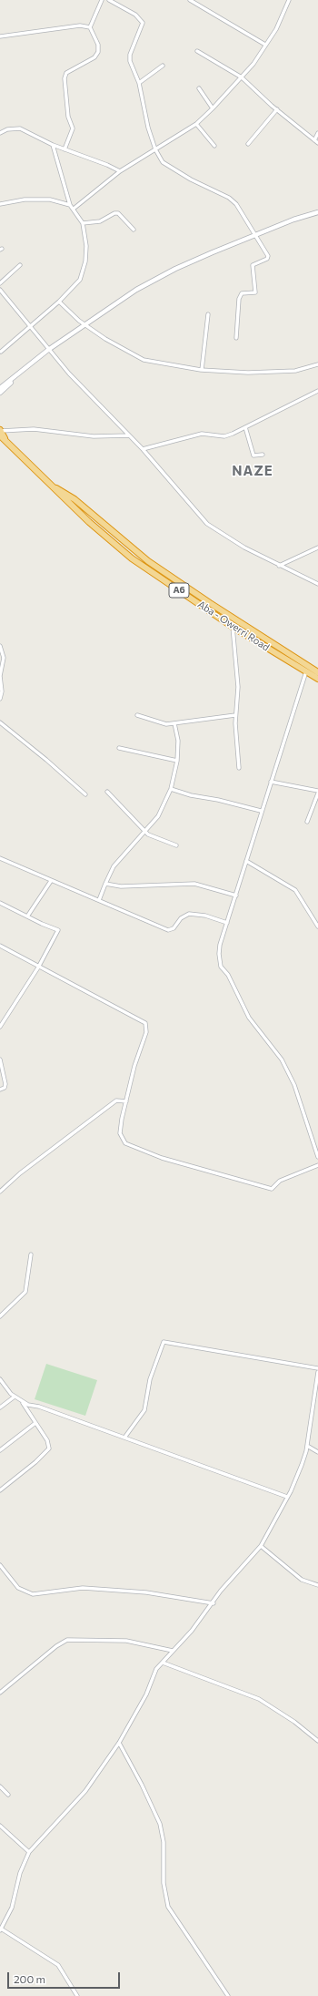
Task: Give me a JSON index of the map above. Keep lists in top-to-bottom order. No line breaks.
{"streets":{"highway":["A6","Aba - Owerri Road"]},"districts":["NAZE"],"scale_bar":"200 m"}
